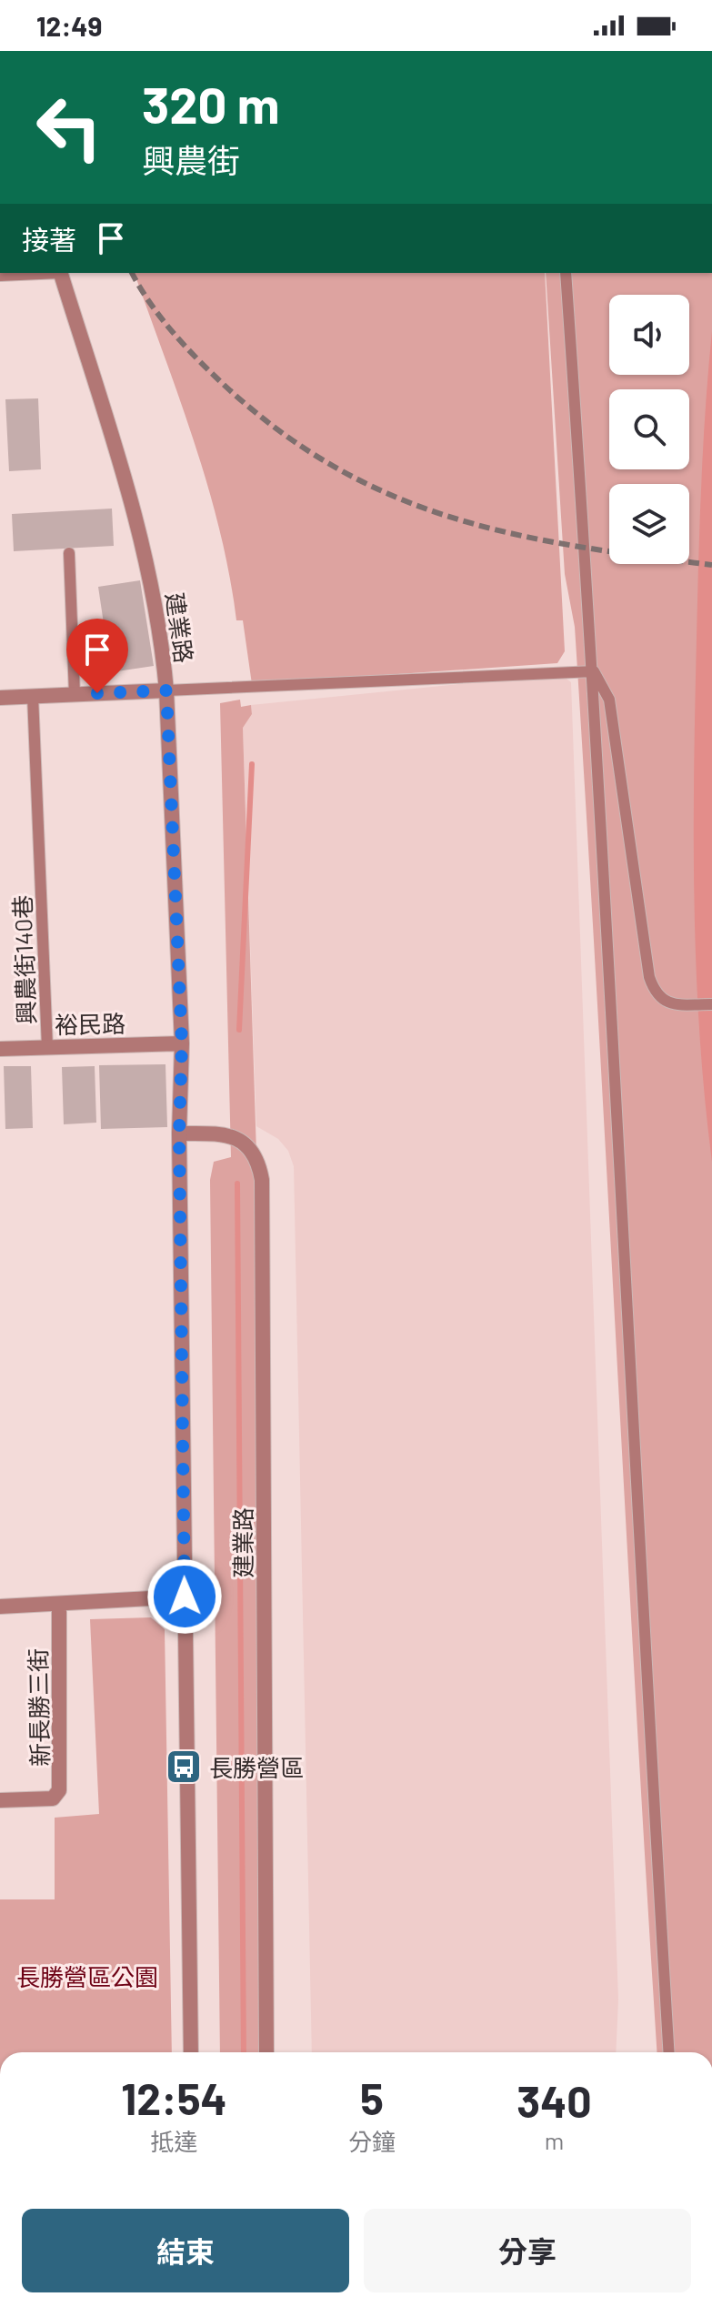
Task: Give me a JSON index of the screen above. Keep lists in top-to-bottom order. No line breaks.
{"streets":{"street":["建業路","裕民路","新長勝三街"],"lane":["興農街140巷"]},"crossings":[["建業路","裕民路"],["興農街140巷","裕民路"]],"parks":["長勝營區公園"],"places":{"bus stop":["長勝營區"]},"page":{"status":"12:49","turn":["320 m","興農街"],"then":"接著","eta":["12:54","抵達","5","分鐘","340","m"],"buttons":["結束","分享"]}}
